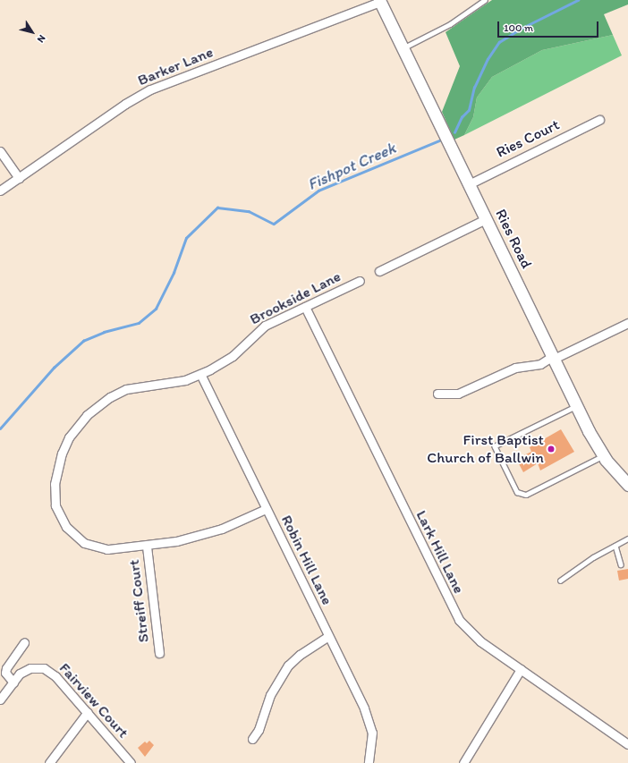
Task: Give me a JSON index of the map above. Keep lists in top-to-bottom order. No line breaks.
{"streets":{"street":["Barker Lane","Ries Court","Ries Road","Brookside Lane","Lark Hill Lane","Robin Hill Lane","Streiff Court","Fairview Court"]},"crossings":[["Barker Lane","Ries Road"],["Ries Court","Ries Road"],["Brookside Lane","Lark Hill Lane"],["Brookside Lane","Robin Hill Lane"],["Brookside Lane","Streiff Court"]],"water":["Fishpot Creek"],"places":["First Baptist Church of Ballwin"],"scale_bar":"100 m","north":"bottom right"}
